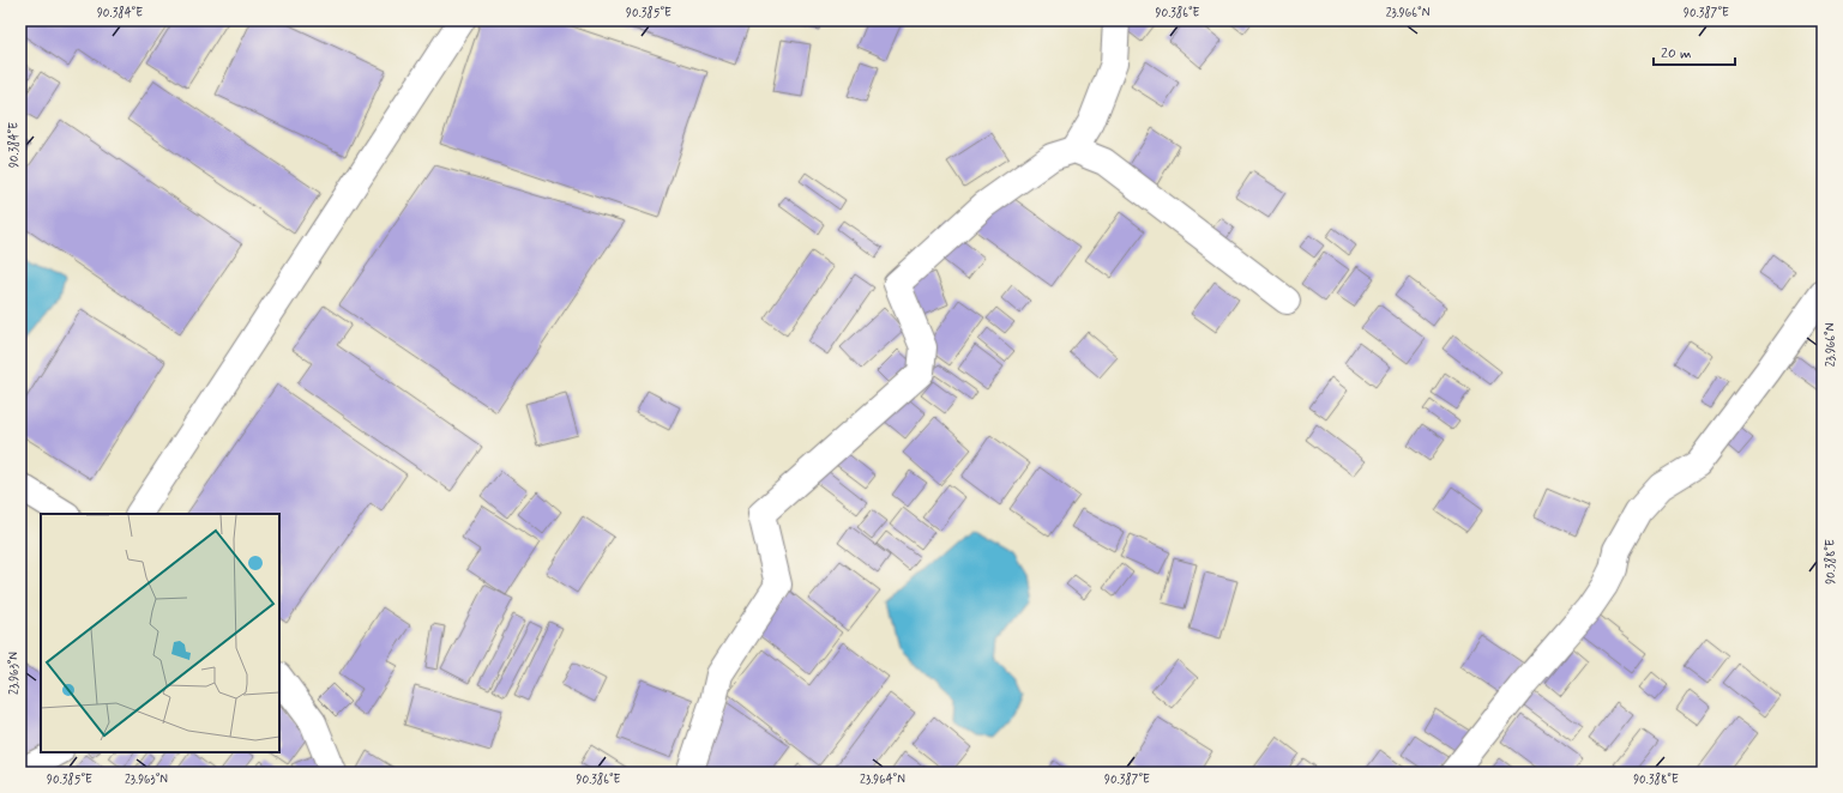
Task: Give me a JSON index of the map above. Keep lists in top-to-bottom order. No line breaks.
{"scale_bar":"20 m","coordinates":["90.384°E","90.385°E","90.386°E","23.966°N","90.387°E","90.388°E","23.963°N","23.964°N"]}
